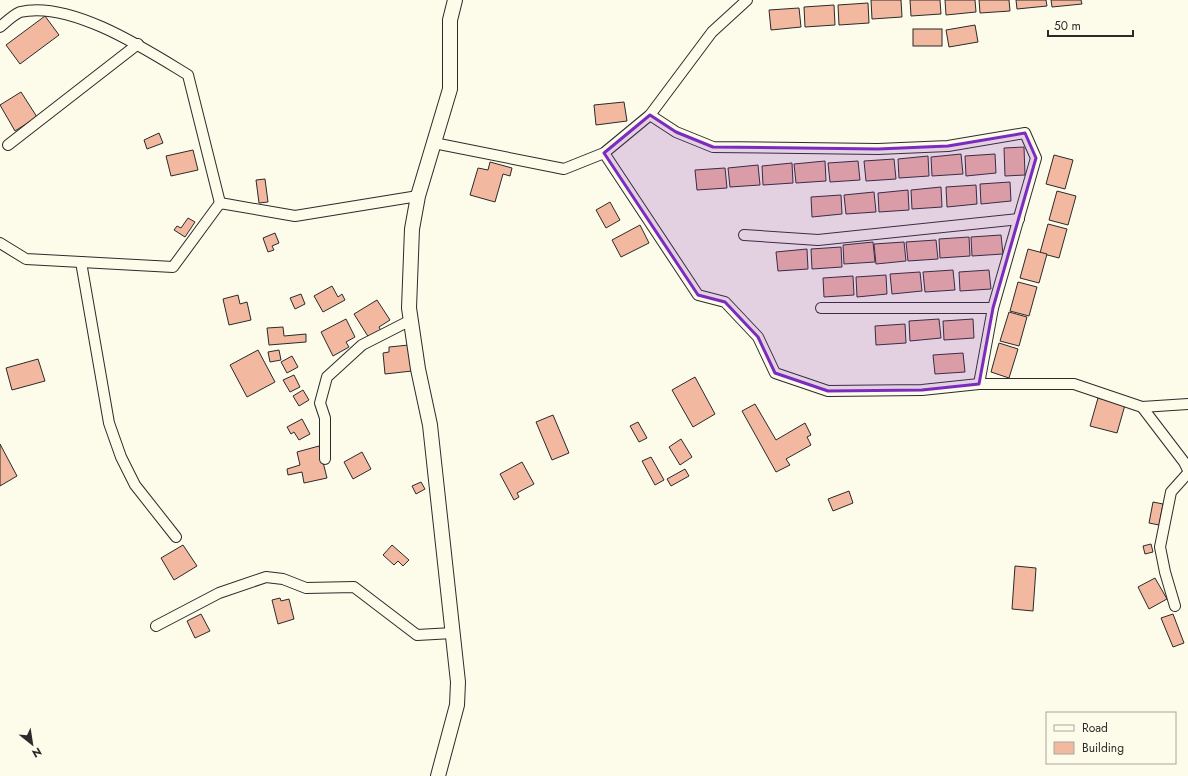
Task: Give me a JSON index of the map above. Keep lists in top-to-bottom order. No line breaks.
{"legend":["Road","Building"],"scale_bar":"50 m","north":"bottom right"}
